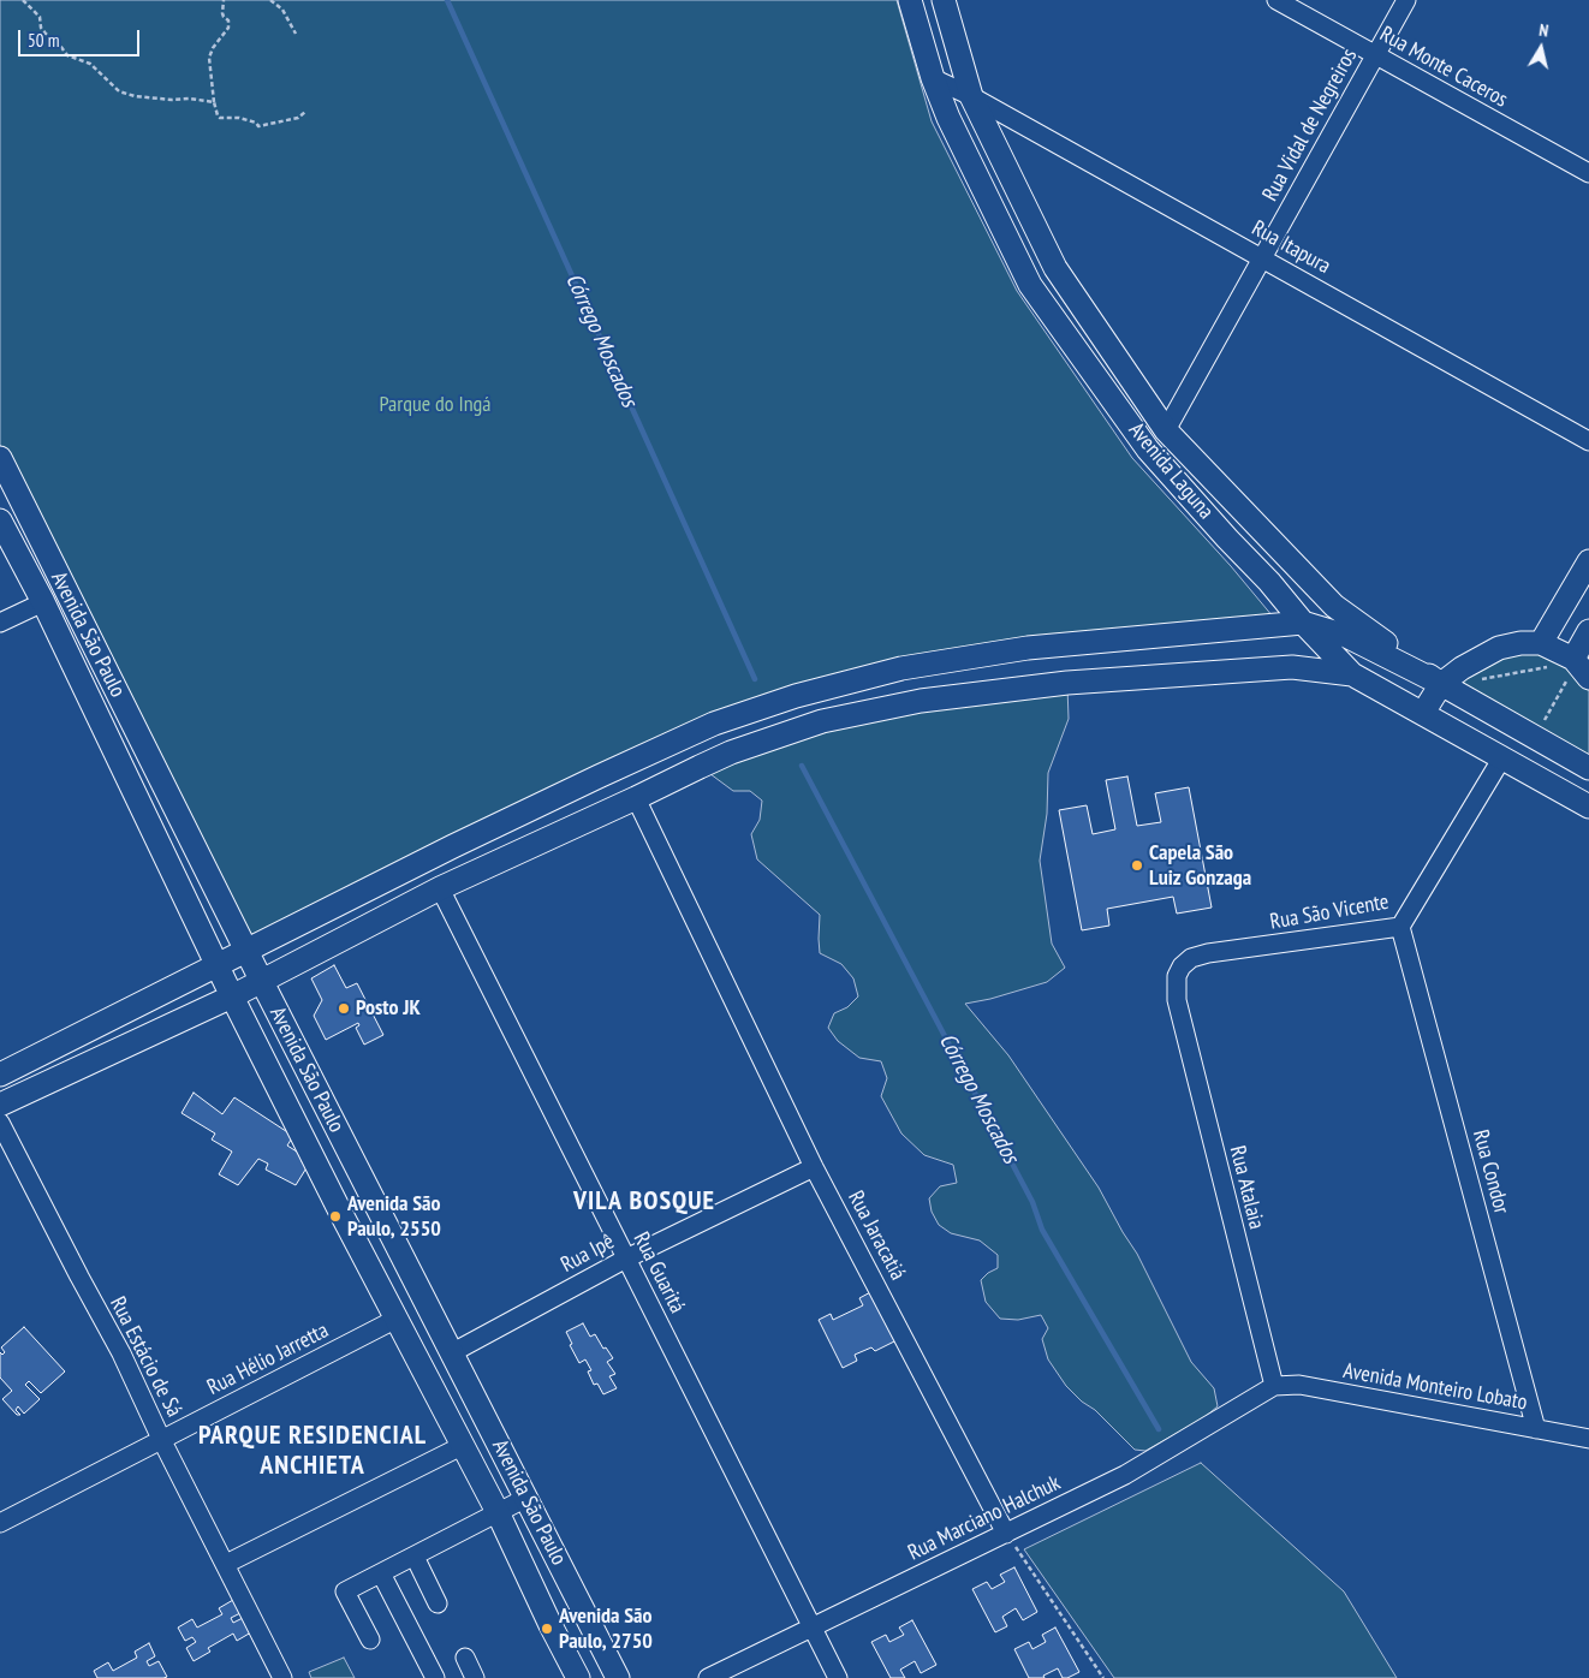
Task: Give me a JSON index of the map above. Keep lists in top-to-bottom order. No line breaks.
{"streets":{"main road":["Avenida Laguna","Avenida São Paulo"],"street":["Rua Monte Caceros","Rua Vidal de Negreiros","Rua Itapura","Rua São Vicente","Rua Condor","Rua Atalaia","Rua Jaracatiá","Rua Ipê","Rua Guaritá","Rua Estácio de Sá","Rua Hélio Jarretta","Avenida Monteiro Lobato","Rua Marciano Halchuk"]},"crossings":[["Rua Monte Caceros","Rua Vidal de Negreiros"],["Rua Vidal de Negreiros","Rua Itapura"],["Rua Vidal de Negreiros","Avenida Laguna"],["Rua Itapura","Avenida Laguna"],["Avenida Laguna","Rua São Vicente"],["Avenida São Paulo","Rua Ipê"],["Avenida São Paulo","Rua Hélio Jarretta"],["Rua São Vicente","Rua Condor"],["Rua São Vicente","Rua Atalaia"],["Rua Condor","Avenida Monteiro Lobato"],["Rua Atalaia","Avenida Monteiro Lobato"],["Rua Atalaia","Rua Marciano Halchuk"],["Rua Jaracatiá","Rua Ipê"],["Rua Jaracatiá","Rua Marciano Halchuk"],["Rua Ipê","Rua Guaritá"],["Rua Guaritá","Rua Marciano Halchuk"],["Rua Estácio de Sá","Rua Hélio Jarretta"],["Avenida Monteiro Lobato","Rua Marciano Halchuk"]],"districts":["VILA BOSQUE","PARQUE RESIDENCIAL ANCHIETA"],"water":["Córrego Moscados"],"parks":["Parque do Ingá"],"places":["Capela São Luiz Gonzaga","Posto JK","Avenida São Paulo, 2550","Avenida São Paulo, 2750"],"scale_bar":"50 m","north":"top"}
